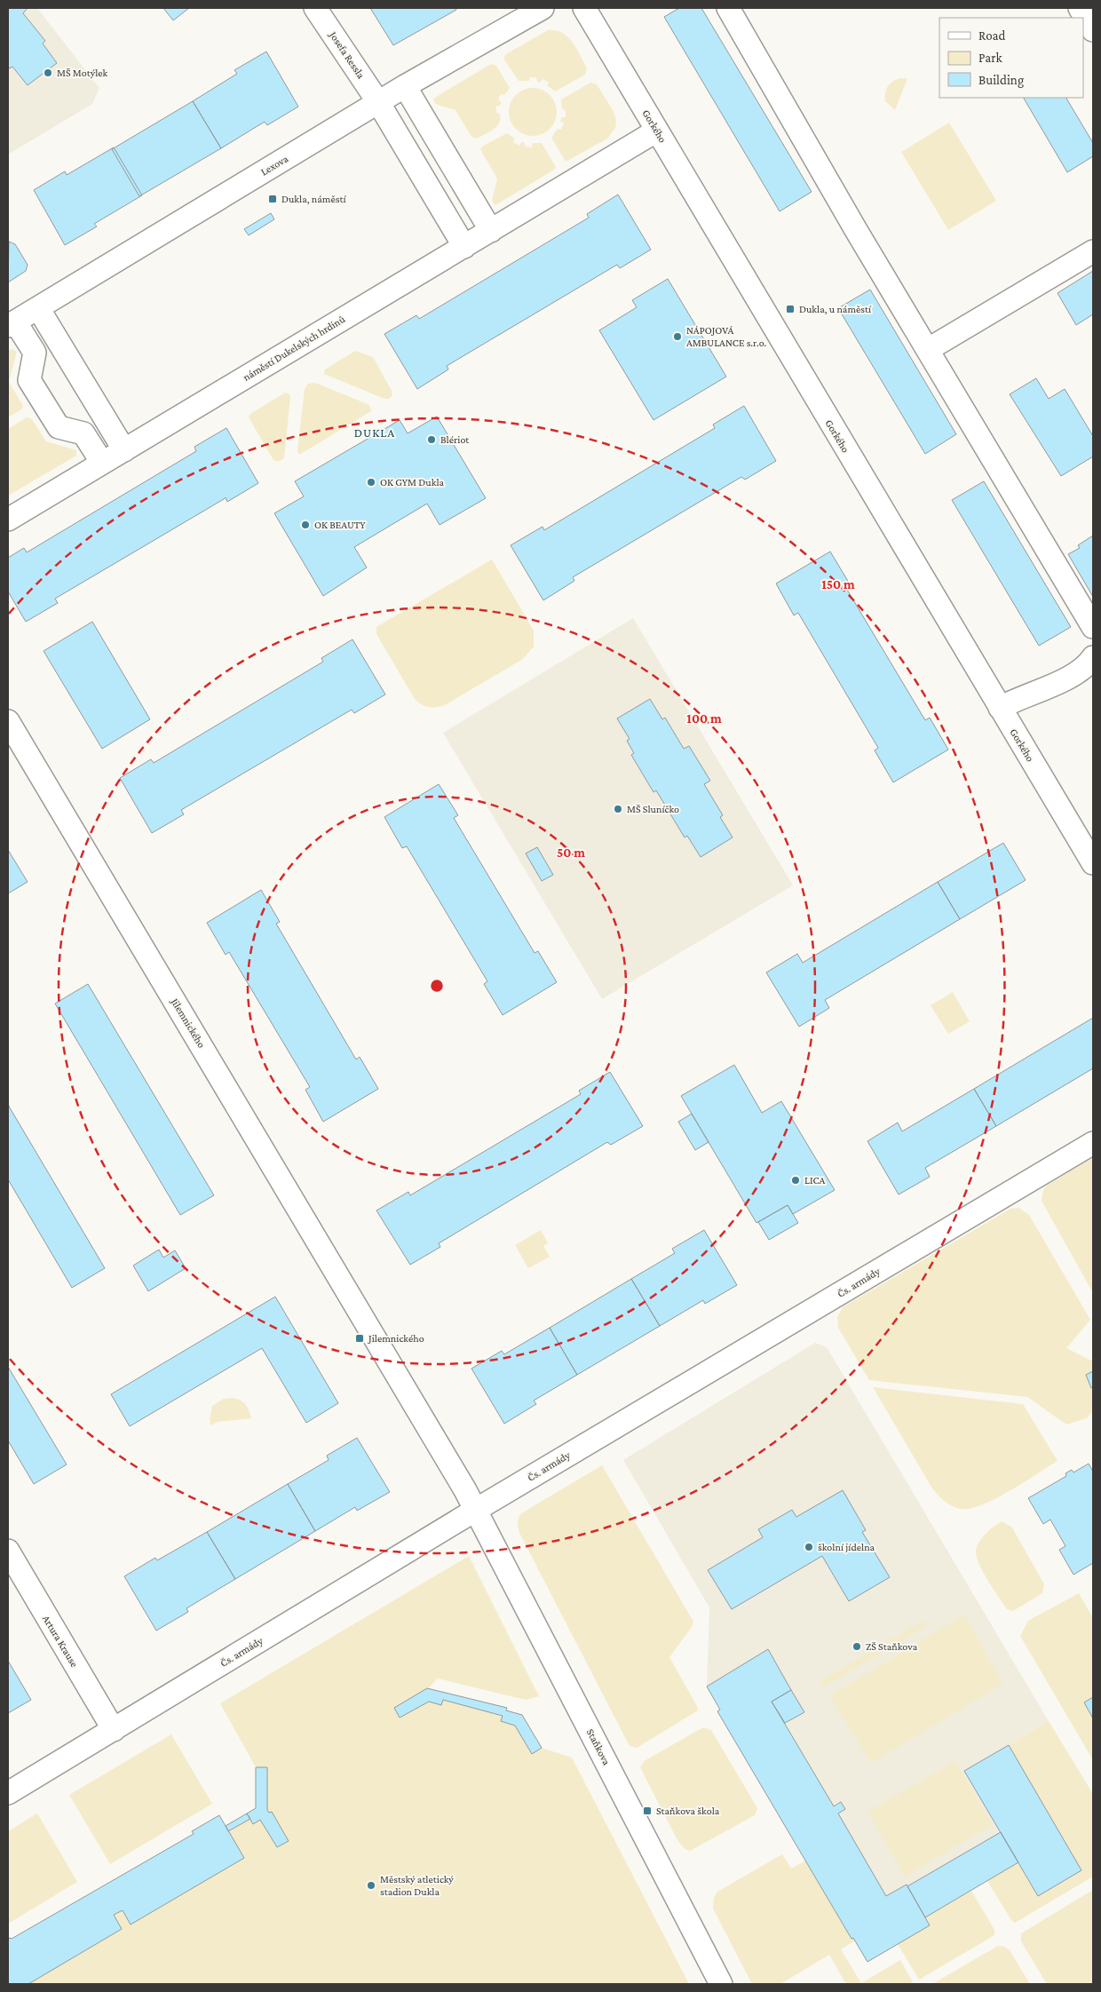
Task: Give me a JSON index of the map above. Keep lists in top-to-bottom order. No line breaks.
{"streets":{"street":["Josefa Ressla","Gorkého","Lexova","náměstí Dukelských hrdinů","Jilemnického","Čs. armády","Artura Krause","Staňkova"]},"crossings":[["Josefa Ressla","Lexova"],["Gorkého","náměstí Dukelských hrdinů"],["Jilemnického","Čs. armády"],["Jilemnického","Staňkova"],["Čs. armády","Artura Krause"],["Čs. armády","Staňkova"]],"districts":["DUKLA"],"places":{"other":["MŠ Motýlek","NÁPOJOVÁ AMBULANCE s.r.o.","Blériot","OK GYM Dukla","OK BEAUTY","MŠ Sluníčko","LICA","školní jídelna","ZŠ Staňkova","Městský atletický stadion Dukla"],"transit":["Dukla, náměstí","Dukla, u náměstí","Jilemnického","Staňkova škola"]},"legend":["Road","Park","Building"],"rings":["150 m","100 m","50 m"]}
